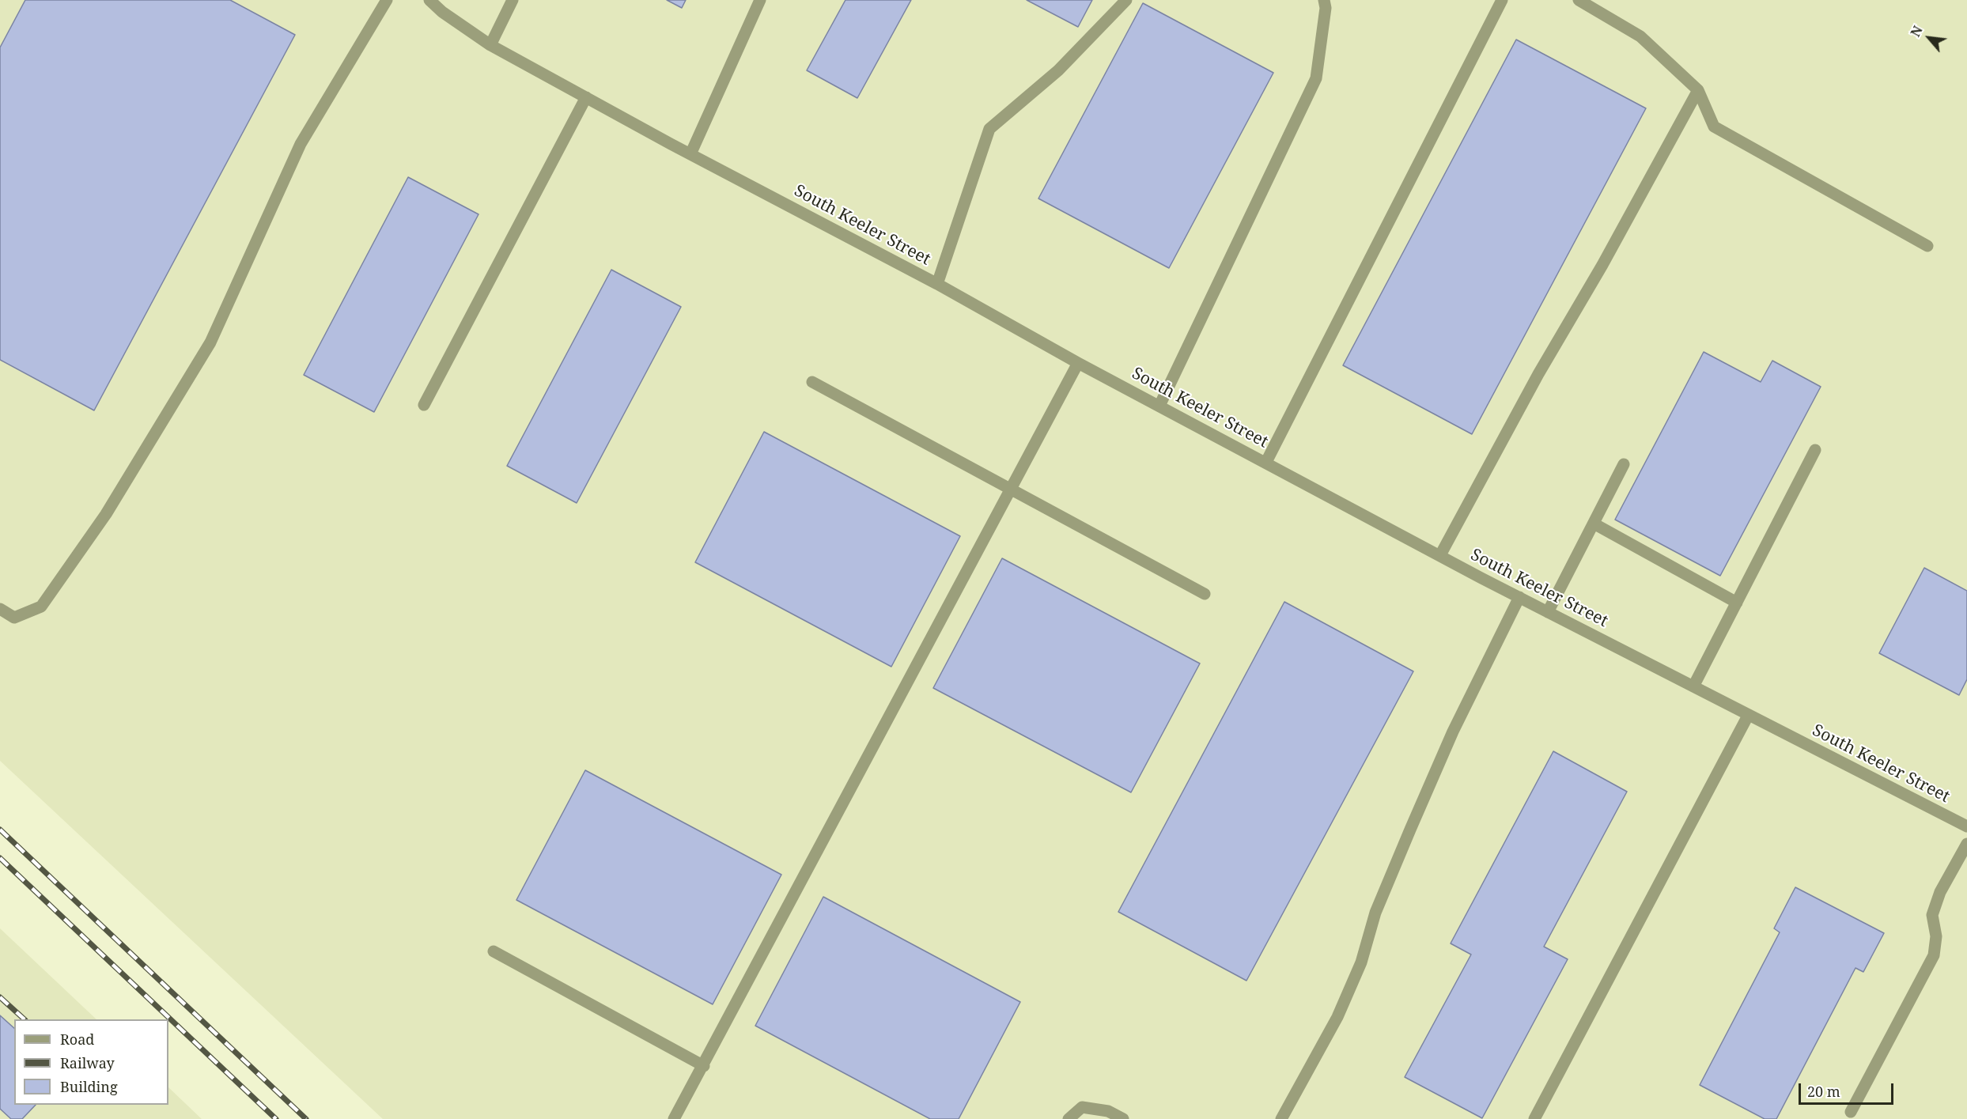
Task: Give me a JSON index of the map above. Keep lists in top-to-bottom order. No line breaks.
{"streets":{"street":["South Keeler Street"]},"legend":["Road","Railway","Building"],"scale_bar":"20 m","north":"top left"}
